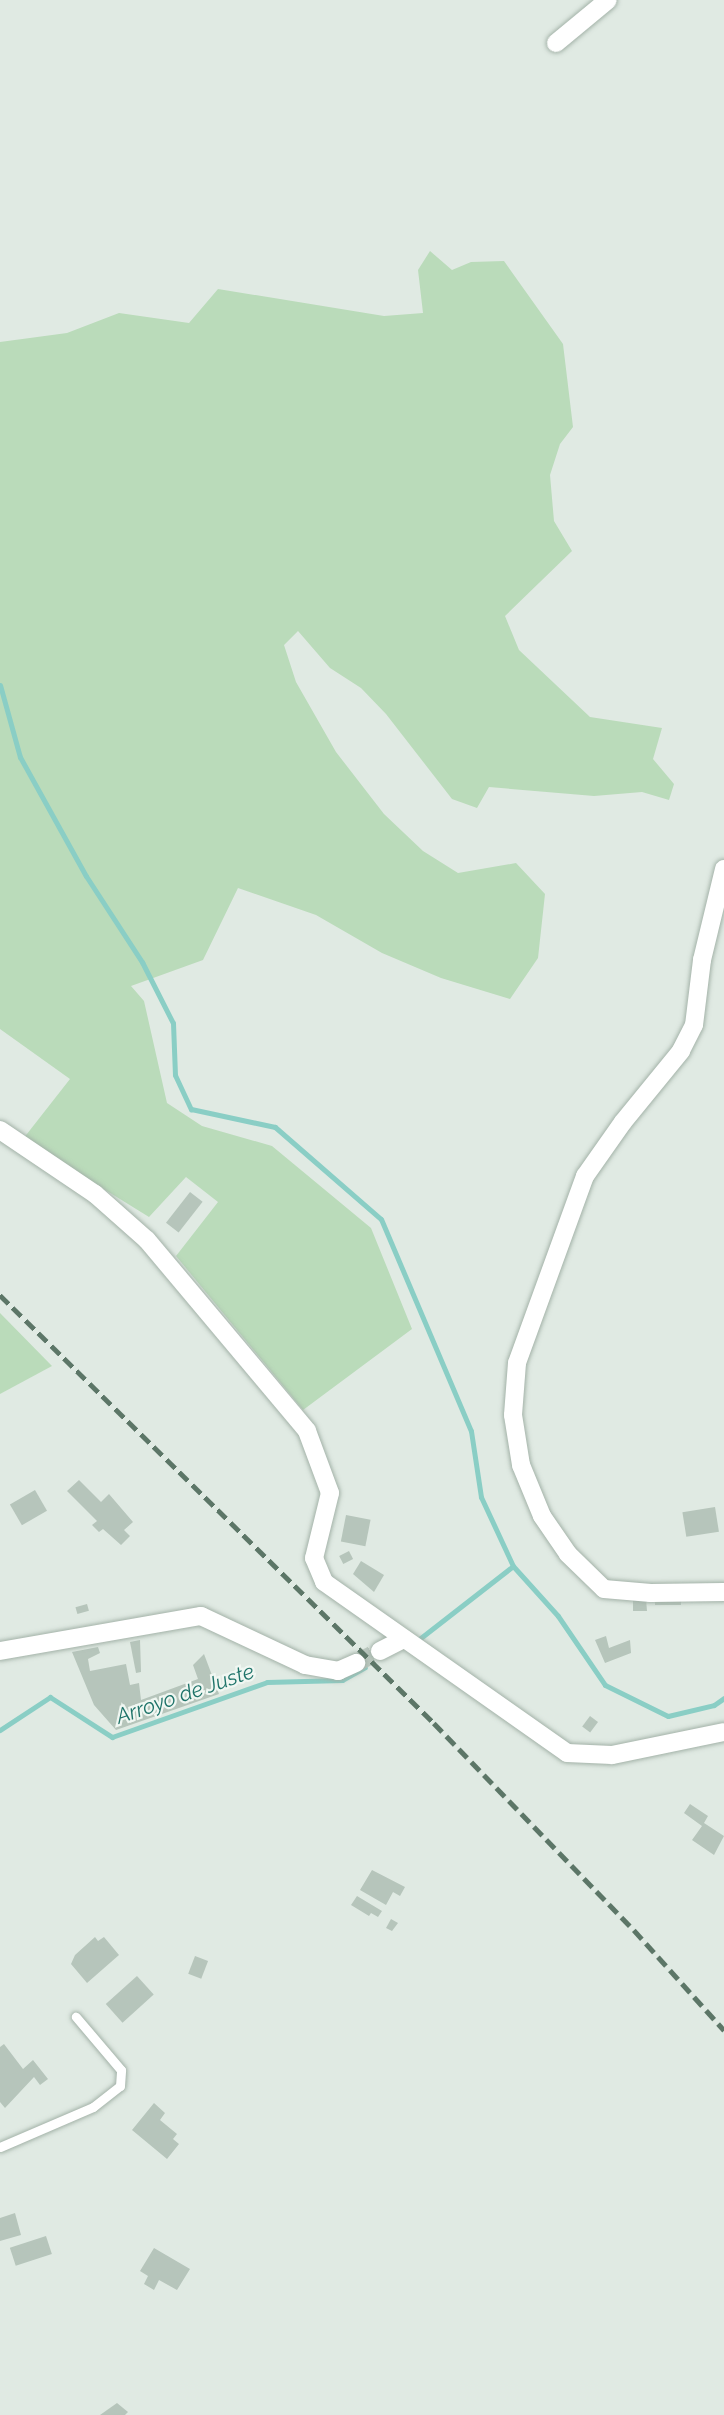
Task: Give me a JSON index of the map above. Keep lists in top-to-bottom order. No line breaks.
{"water":["Arroyo de Juste"]}
